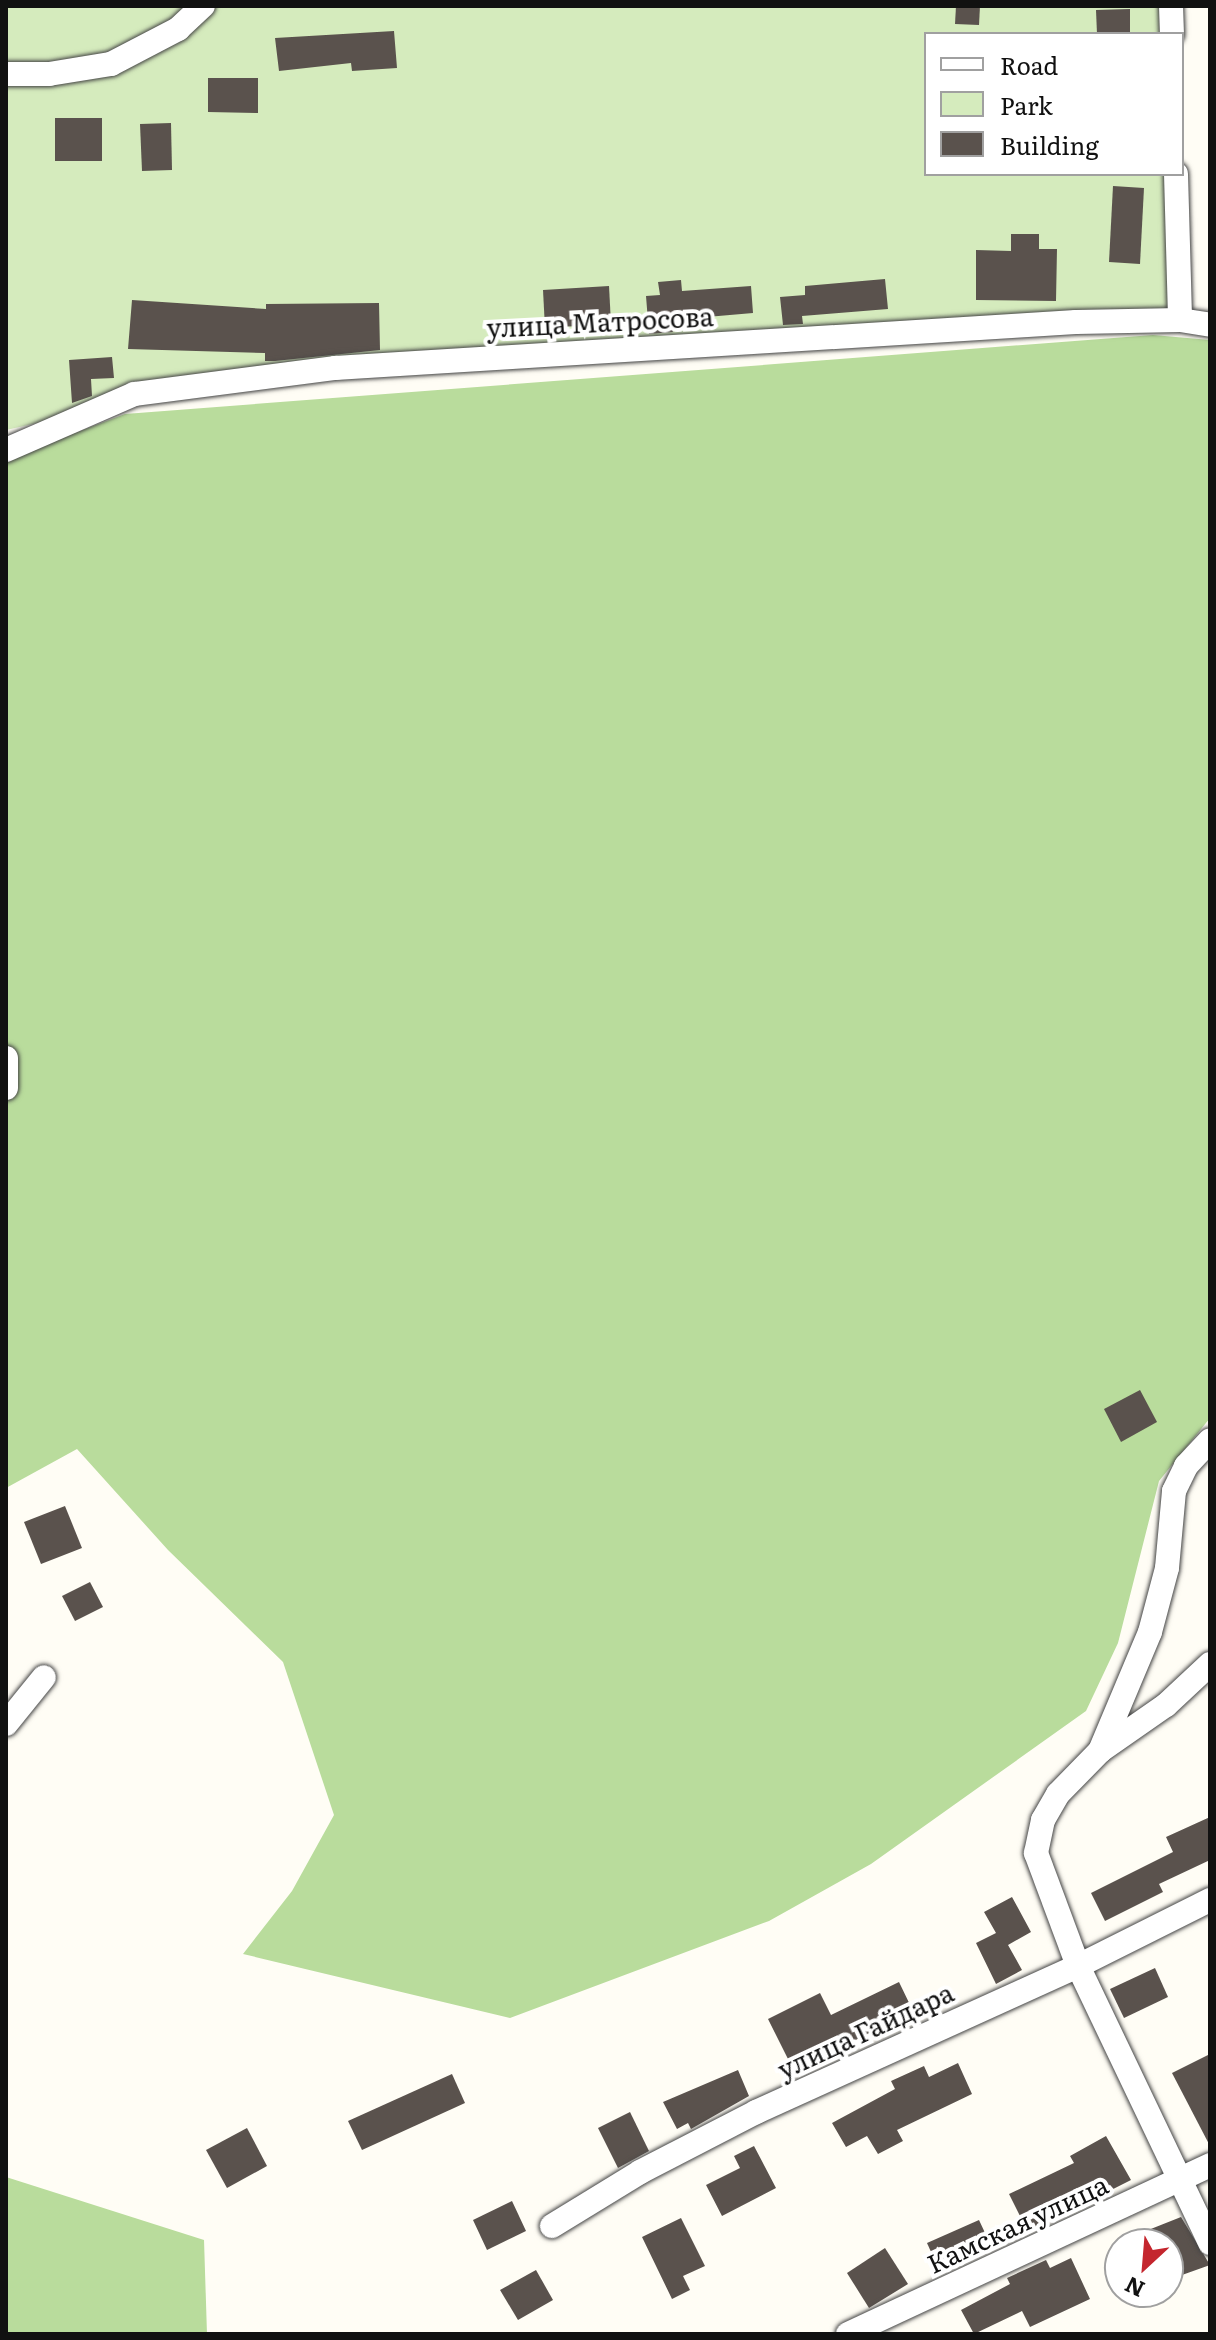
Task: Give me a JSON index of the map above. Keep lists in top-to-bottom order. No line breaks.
{"streets":{"street":["улица Матросова","улица Гайдара","Камская улица"]},"legend":["Road","Park","Building"],"north":"bottom left"}
